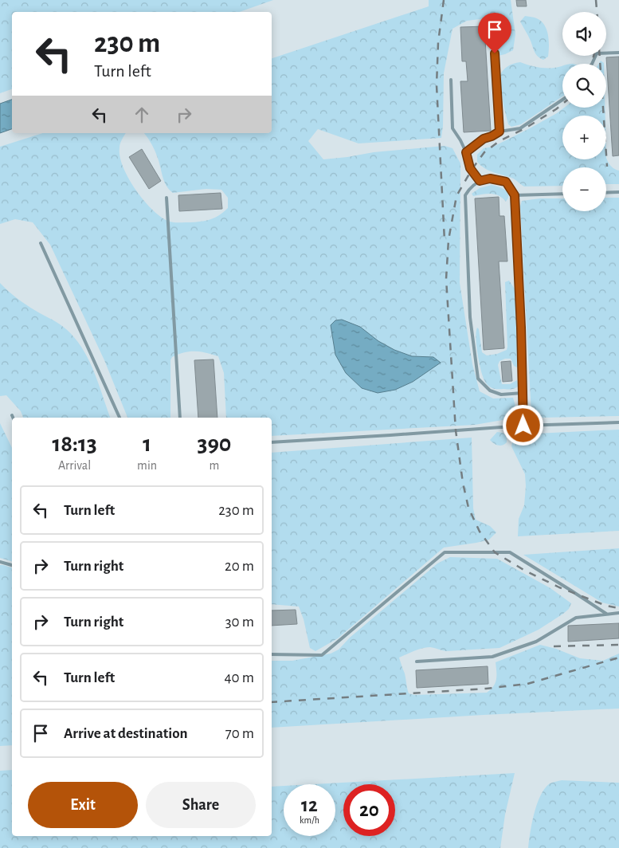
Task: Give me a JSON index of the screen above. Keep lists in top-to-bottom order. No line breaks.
{"page":{"map_buttons":["+","−"],"turn":["230 m","Turn left"],"eta":["18:13","Arrival","1","min","390","m"],"list":[{"name":"Turn left","value":"230 m"},{"name":"Turn right","value":"20 m"},{"name":"Turn right","value":"30 m"},{"name":"Turn left","value":"40 m"},{"name":"Arrive at destination","value":"70 m"}],"buttons":["Exit","Share"],"speed":"12 km/h","limit":"20"}}
